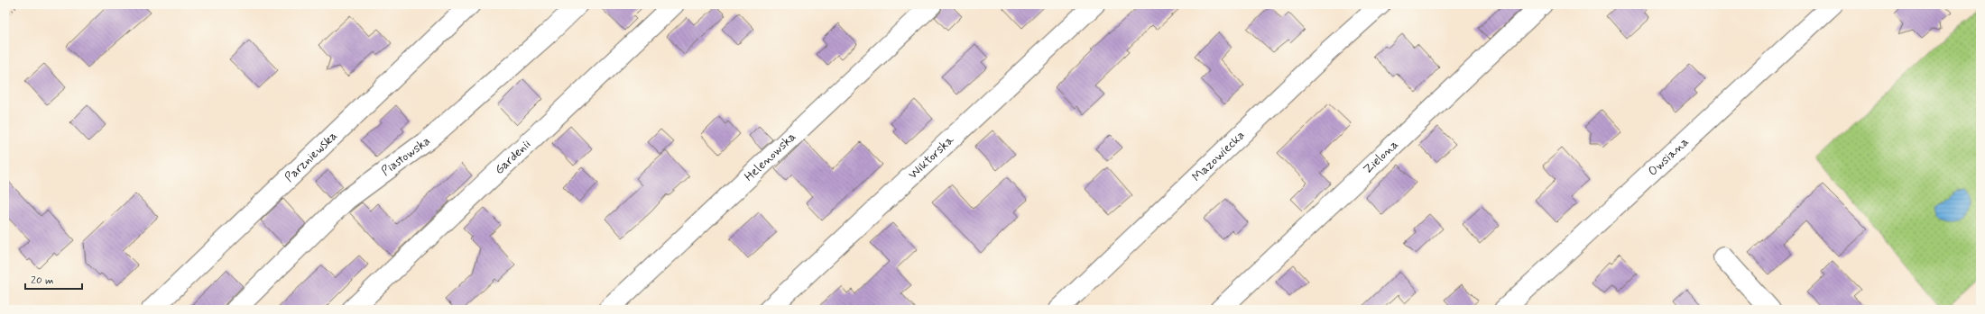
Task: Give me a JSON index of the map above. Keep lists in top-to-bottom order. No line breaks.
{"streets":{"street":["Piastowska","Parzniewska","Gardenii","Helenowska","Wiktorska","Mazowiecka","Zielona","Owsiana"]},"scale_bar":"20 m"}
